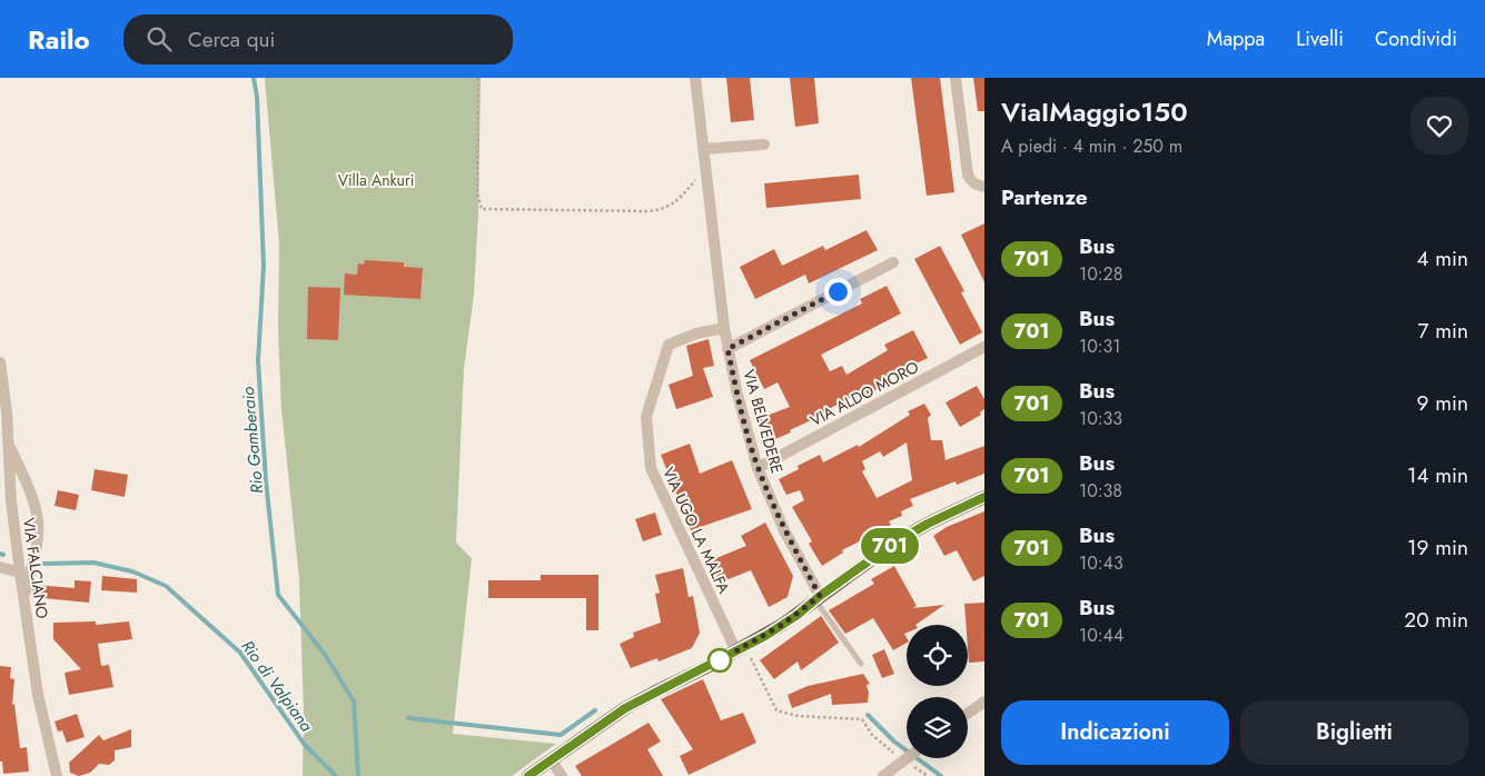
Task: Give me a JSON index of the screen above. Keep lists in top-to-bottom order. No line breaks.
{"streets":{"street":["VIA ALDO MORO","VIA BELVEDERE","VIA UGO LA MALFA","VIA FALCIANO"]},"crossings":[["VIA ALDO MORO","VIA BELVEDERE"],["VIA BELVEDERE","VIA UGO LA MALFA"]],"water":["Rio Gamberaio","Rio di Valpiana"],"parks":["Villa Ankuri"],"lines":["bus line 701"],"page":{"header":"Railo","search":"Cerca qui","nav":["Mappa","Livelli","Condividi"],"on_map":"701","heading":[["ViaIMaggio150","A piedi · 4 min · 250 m"],"Partenze"],"list":[{"mark":"701","name":"Bus","note":"10:28","value":"4 min"},{"mark":"701","name":"Bus","note":"10:31","value":"7 min"},{"mark":"701","name":"Bus","note":"10:33","value":"9 min"},{"mark":"701","name":"Bus","note":"10:38","value":"14 min"},{"mark":"701","name":"Bus","note":"10:43","value":"19 min"},{"mark":"701","name":"Bus","note":"10:44","value":"20 min"}],"buttons":["Indicazioni","Biglietti"]}}
